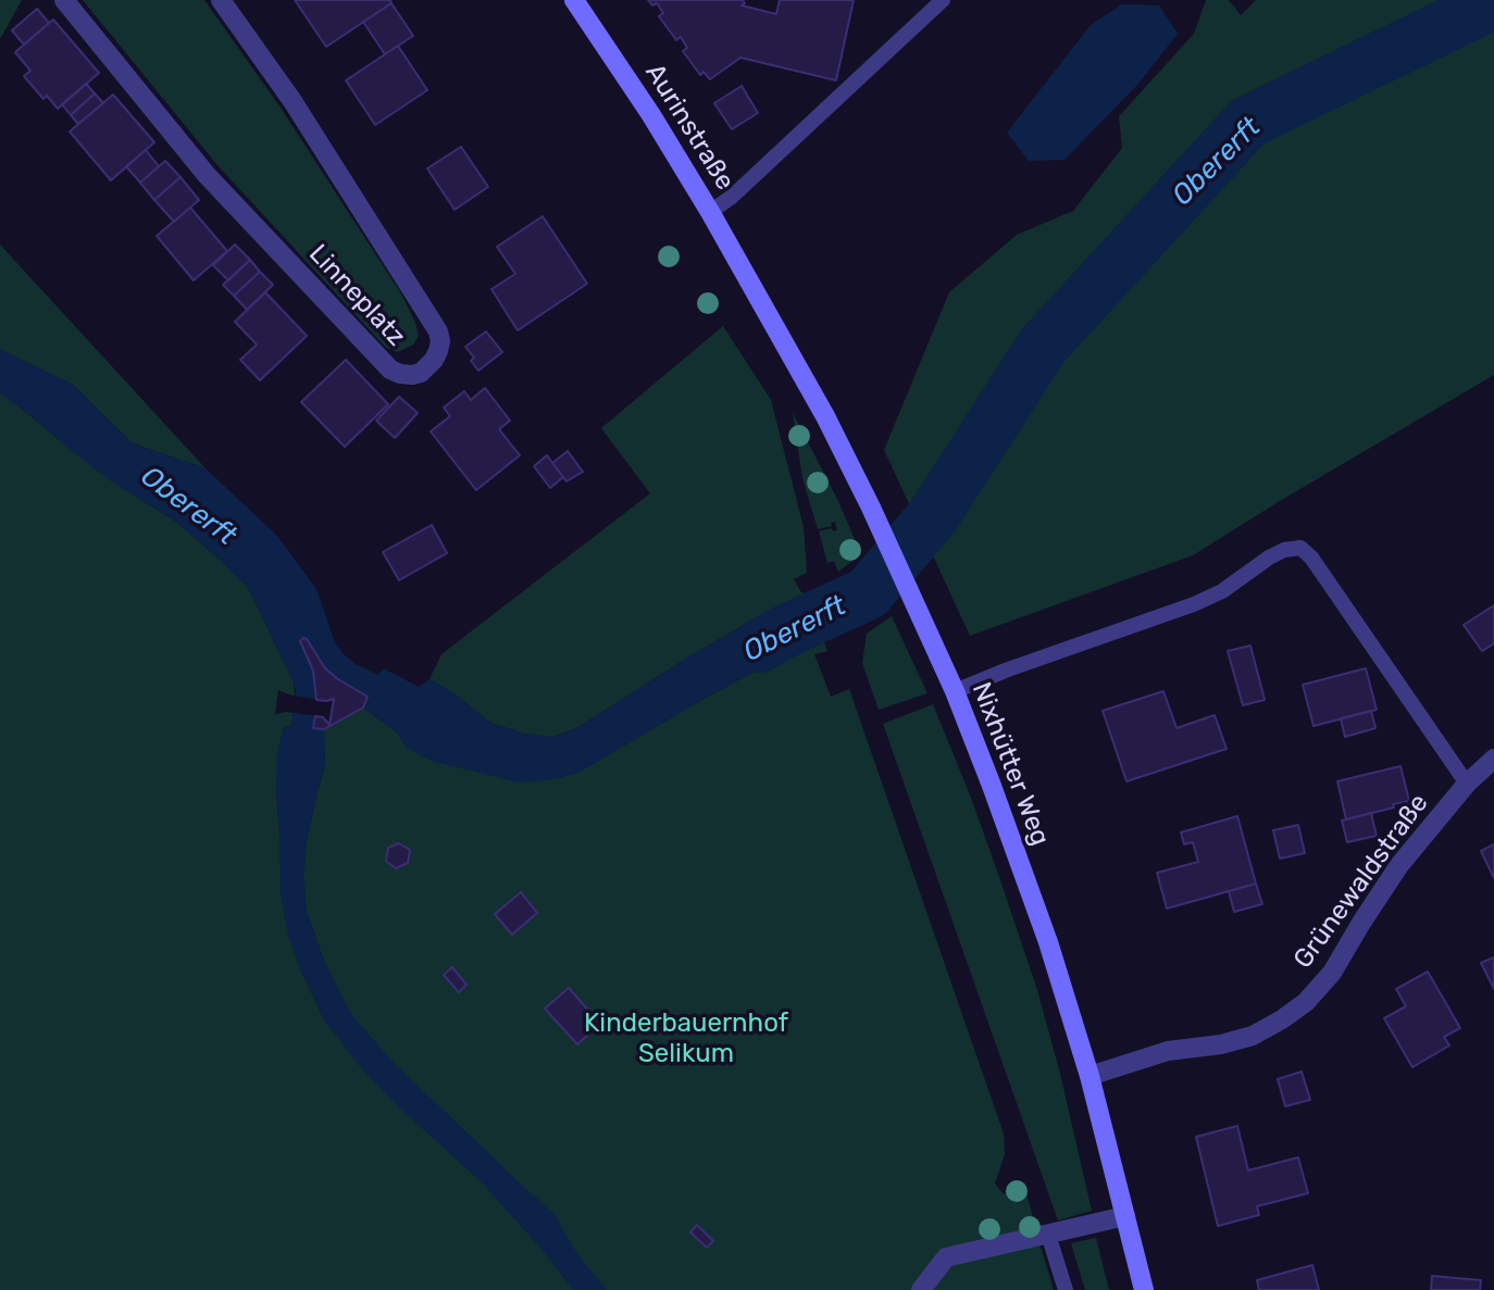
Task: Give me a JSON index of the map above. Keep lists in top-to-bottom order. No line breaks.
{"streets":{"main road":["Aurinstraße","Nixhütter Weg"],"street":["Linneplatz","Grünewaldstraße"]},"crossings":[["Aurinstraße","Nixhütter Weg"],["Nixhütter Weg","Grünewaldstraße"]],"water":["Obererft"],"parks":["Kinderbauernhof Selikum"]}
